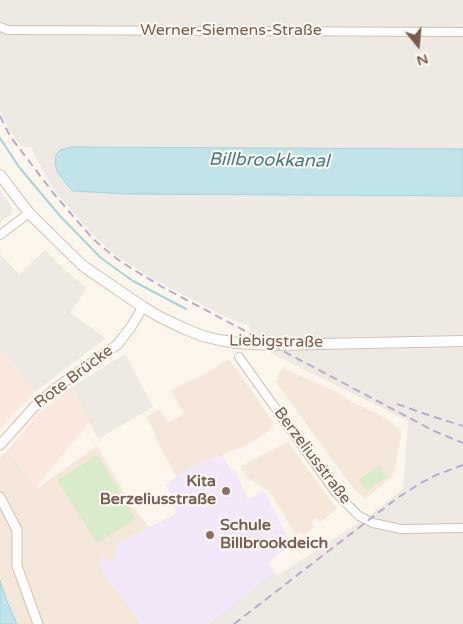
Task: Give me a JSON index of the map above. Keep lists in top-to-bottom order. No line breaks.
{"streets":{"main road":["Liebigstraße"],"street":["Werner-Siemens-Straße","Rote Brücke","Berzeliusstraße"]},"crossings":[["Liebigstraße","Rote Brücke"]],"water":["Billbrookkanal"],"places":["Kita Berzeliusstraße","Schule Billbrookdeich"],"north":"bottom"}
